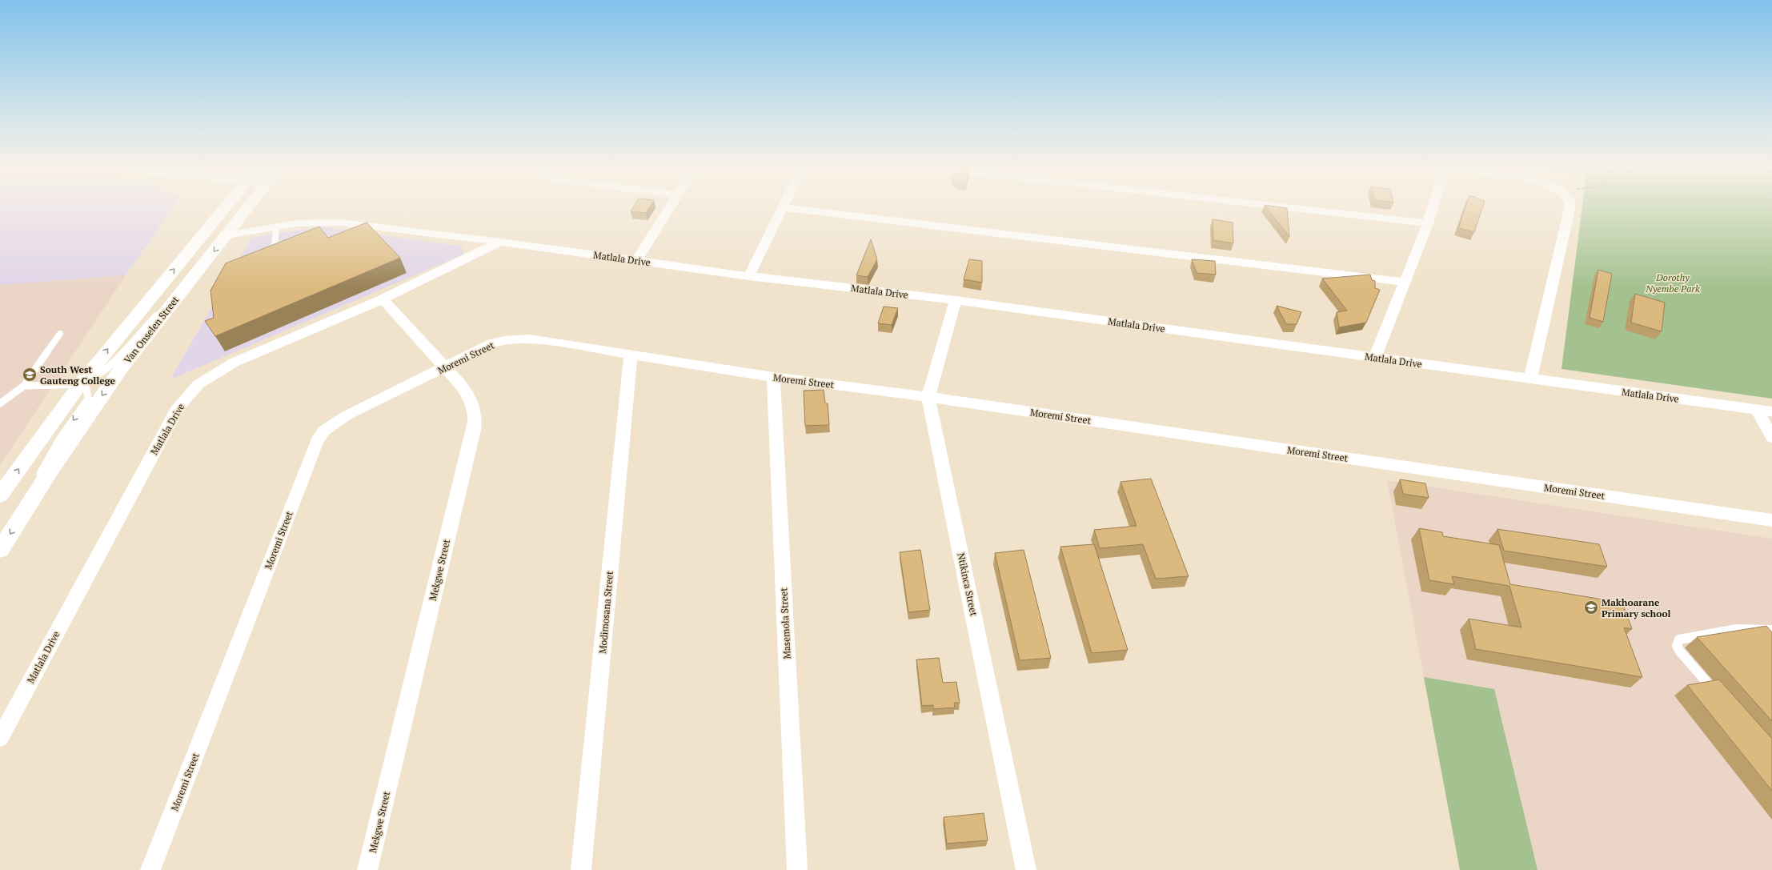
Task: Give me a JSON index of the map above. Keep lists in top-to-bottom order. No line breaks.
{"streets":{"main road":["Van Onselen Street"],"street":["Matlala Drive","Moremi Street","Mekgwe Street","Ntikinca Street","Modimosana Street","Masemola Street"]},"crossings":[["Matlala Drive","Van Onselen Street"],["Matlala Drive","Mekgwe Street"],["Matlala Drive","Ntikinca Street"],["Moremi Street","Mekgwe Street"],["Moremi Street","Ntikinca Street"],["Moremi Street","Modimosana Street"],["Moremi Street","Masemola Street"]],"parks":["Dorothy Nyembe Park"],"places":{"school or university":["South West Gauteng College","Makhoarane Primary school"]}}
